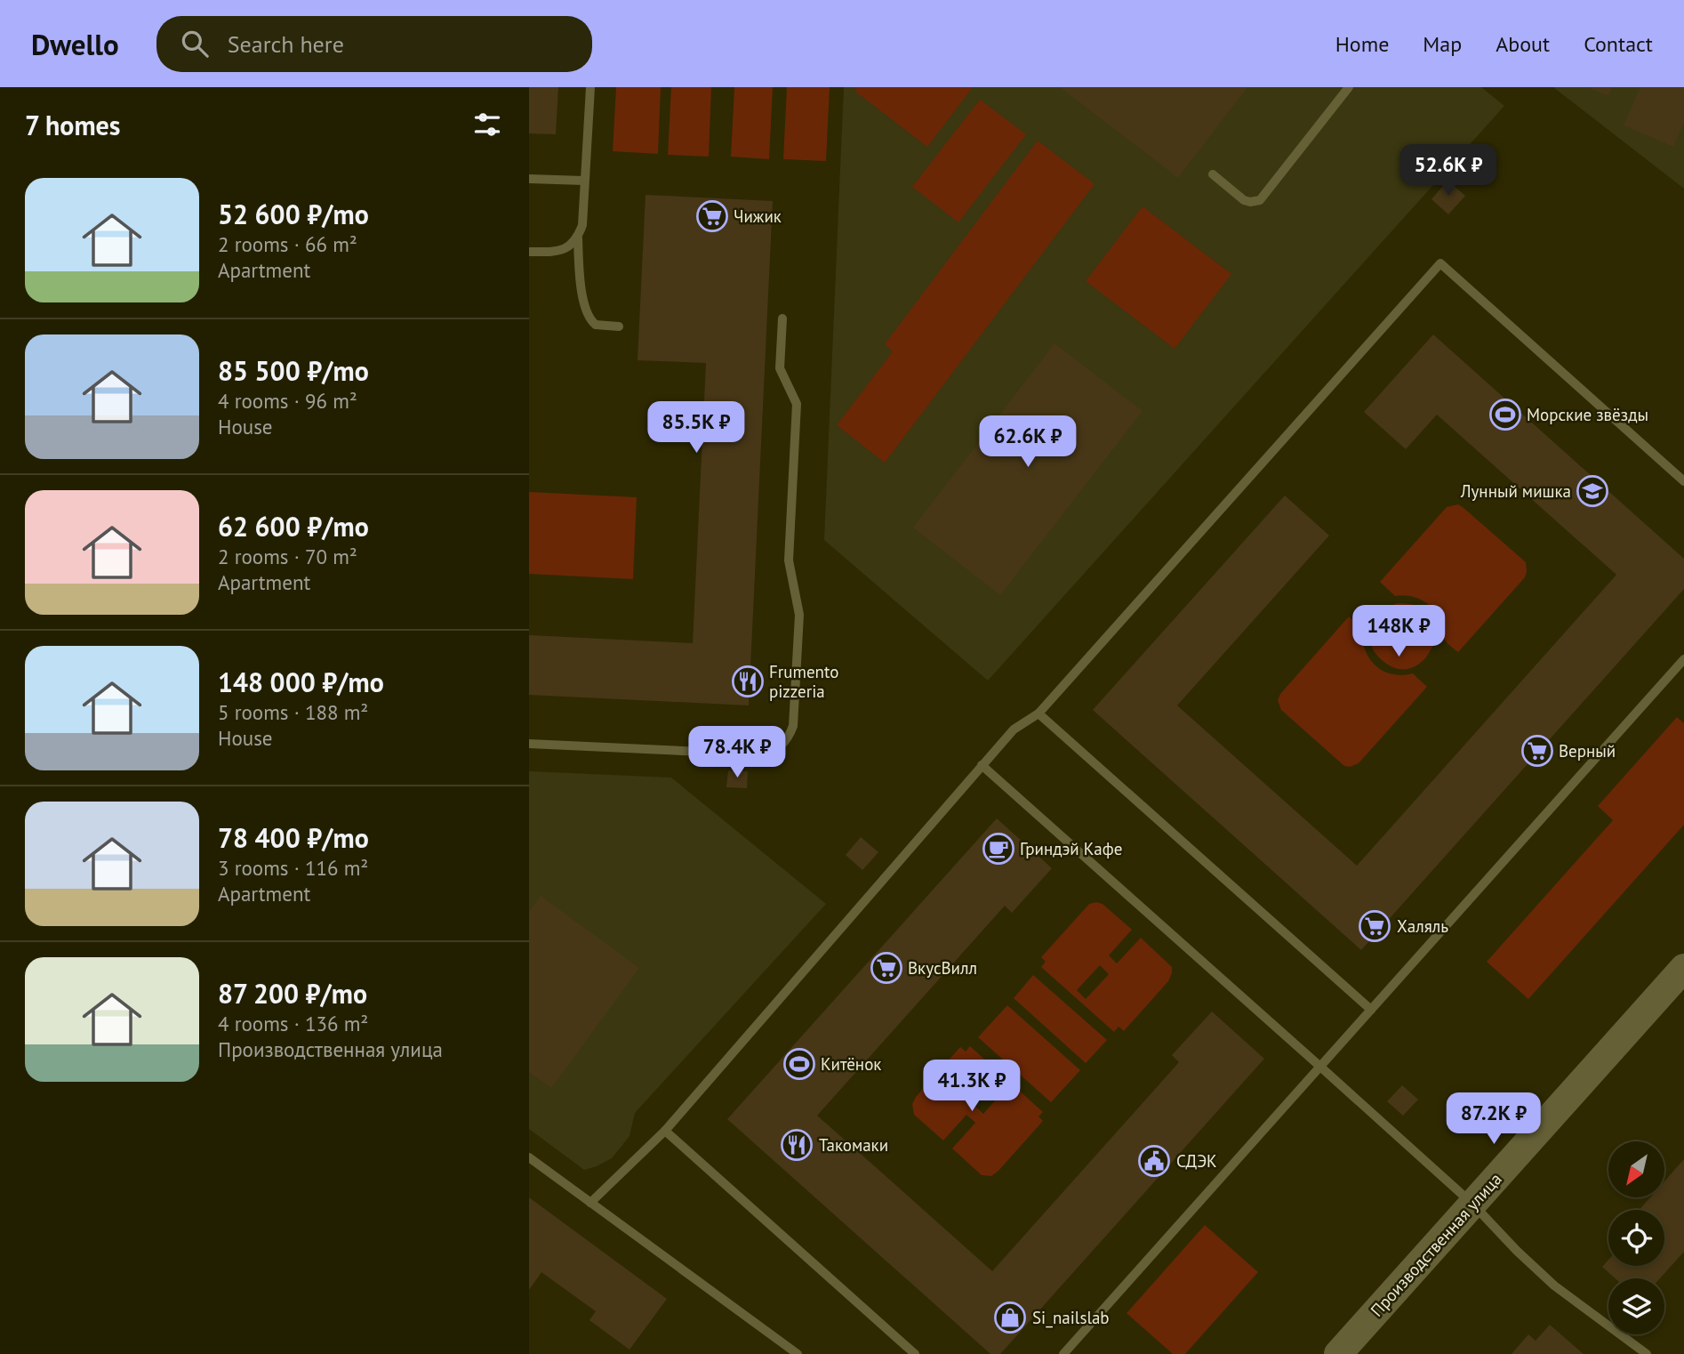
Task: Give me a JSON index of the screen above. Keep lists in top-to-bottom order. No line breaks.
{"streets":{"main road":["Производственная улица"]},"places":{"supermarket":["Чижик","Верный","Халяль","ВкусВилл"],"sports":["Морские звёзды","Китёнок"],"school or university":["Лунный мишка"],"restaurant":["Frumento pizzeria","Такомаки"],"cafe":["Гриндэй Кафе"],"public building":["СДЭК"],"shop":["Si_nailslab"]},"north":"bottom left","page":{"header":"Dwello","search":"Search here","nav":["Home","Map","About","Contact"],"heading":"7 homes","price":["52.6K ₽","85.5K ₽","62.6K ₽","148K ₽","78.4K ₽","41.3K ₽","87.2K ₽"],"list":[{"name":"52 600 ₽/mo","note":"2 rooms · 66 m² · Apartment"},{"name":"85 500 ₽/mo","note":"4 rooms · 96 m² · House"},{"name":"62 600 ₽/mo","note":"2 rooms · 70 m² · Apartment"},{"name":"148 000 ₽/mo","note":"5 rooms · 188 m² · House"},{"name":"78 400 ₽/mo","note":"3 rooms · 116 m² · Apartment"},{"name":"87 200 ₽/mo","note":"4 rooms · 136 m² · Производственная улица"}]}}
